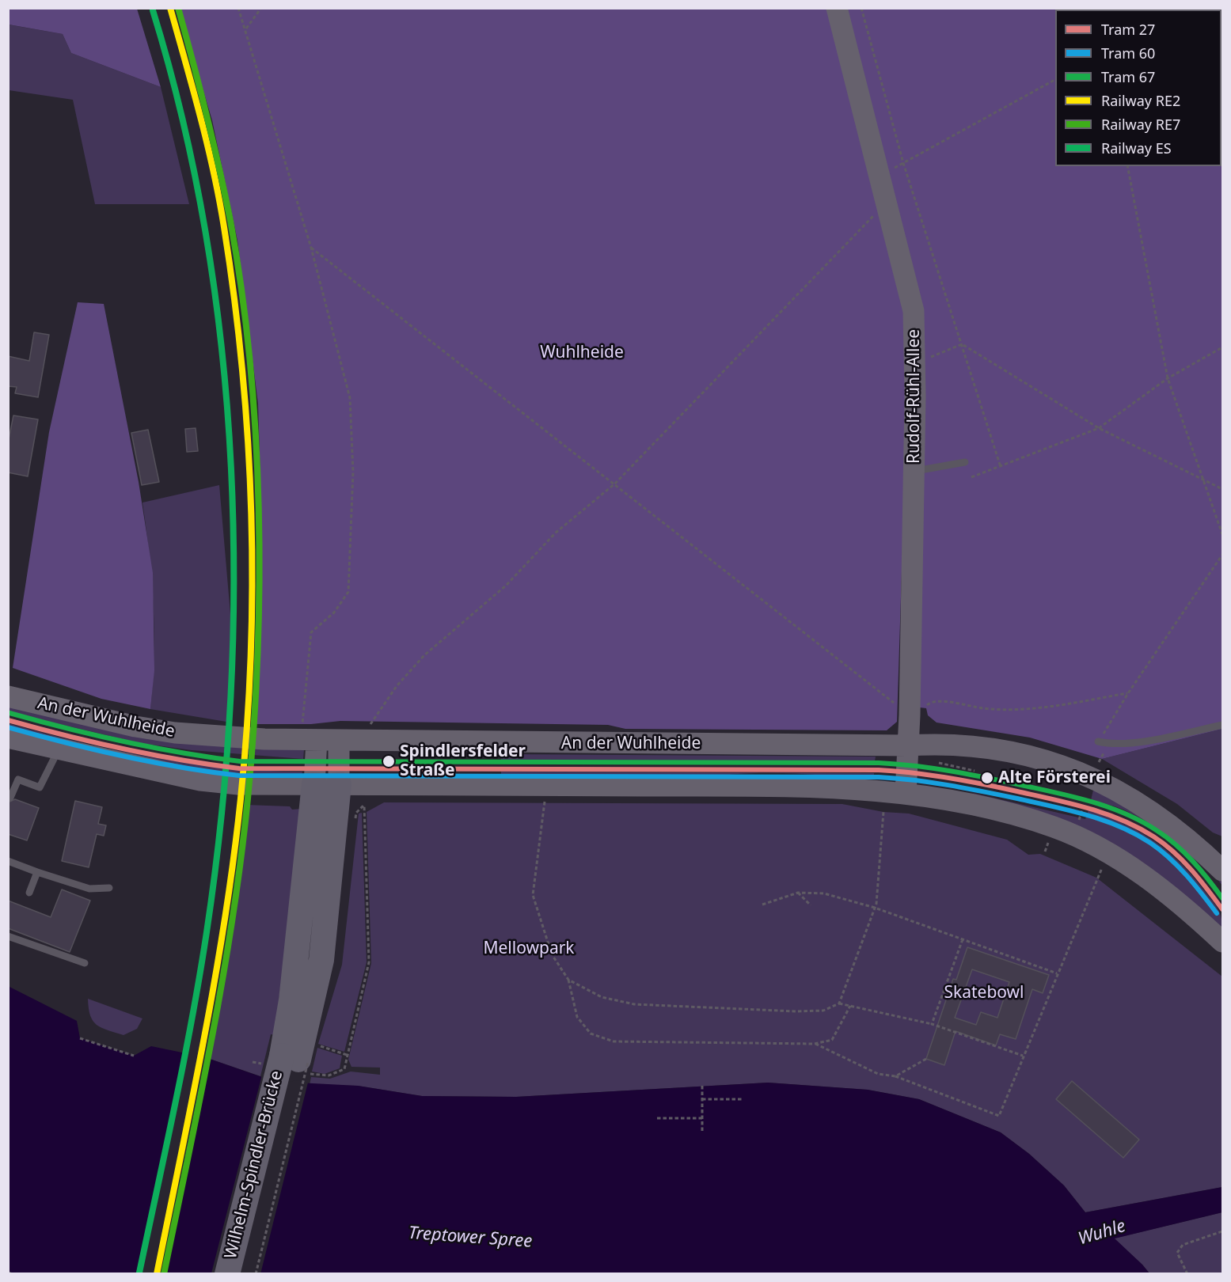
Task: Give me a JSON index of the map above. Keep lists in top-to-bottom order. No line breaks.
{"streets":{"highway":["Wilhelm-Spindler-Brücke"],"main road":["Rudolf-Rühl-Allee","An der Wuhlheide"]},"crossings":[["Rudolf-Rühl-Allee","An der Wuhlheide"]],"water":["Wuhle","Treptower Spree"],"parks":["Wuhlheide","Mellowpark","Skatebowl"],"places":["Spindlersfelder Straße","Alte Försterei"],"lines":["rail line RE2","rail line RE7","rail line ES","tram line 67","tram line 27","tram line 60"],"legend":["Tram 27","Tram 60","Tram 67","Railway RE2","Railway RE7","Railway ES"]}
